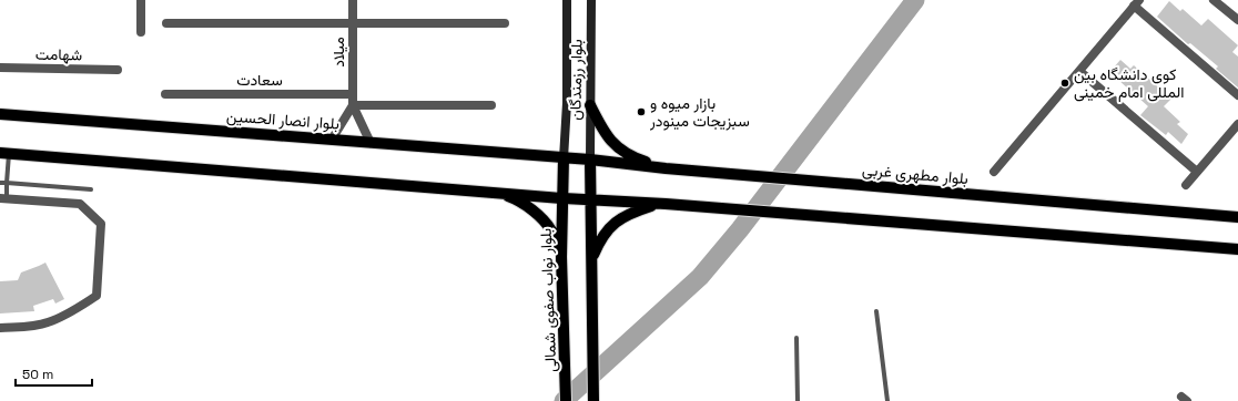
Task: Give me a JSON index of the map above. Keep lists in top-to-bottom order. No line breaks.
{"streets":{"main road":["بلوار رزمندگان","بلوار انصار الحسین","بلوار مطهری غربی","بلوار نواب صفوی شمالی"],"street":["میلاد","شهامت","سعادت"]},"crossings":[["میلاد","سعادت"],["بلوار رزمندگان","بلوار انصار الحسین"],["بلوار رزمندگان","بلوار مطهری غربی"],["بلوار رزمندگان","بلوار نواب صفوی شمالی"],["بلوار انصار الحسین","بلوار مطهری غربی"],["بلوار انصار الحسین","بلوار نواب صفوی شمالی"]],"places":["کوی دانشگاه بین المللی امام خمینی","بازار میوه و سبزیجات مینودر"],"scale_bar":"50 m"}
